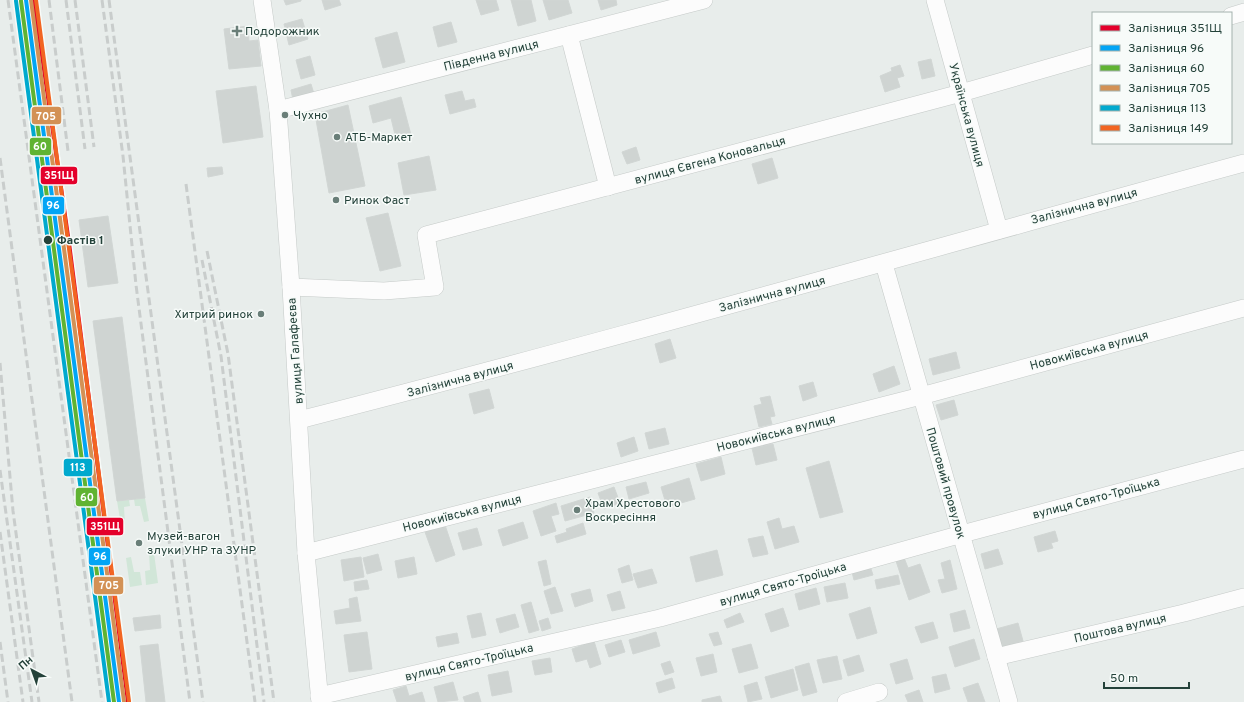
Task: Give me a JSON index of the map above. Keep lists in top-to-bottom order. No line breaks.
{"streets":{"street":["Південна вулиця","Українська вулиця","вулиця Євгена Коновальця","Залізнична вулиця","Новокиївська вулиця","вулиця Галафеєва","Поштовий провулок","вулиця Свято-Троїцька","Поштова вулиця"]},"crossings":[["Південна вулиця","вулиця Галафеєва"],["Українська вулиця","вулиця Євгена Коновальця"],["Українська вулиця","Залізнична вулиця"],["вулиця Євгена Коновальця","вулиця Галафеєва"],["Залізнична вулиця","вулиця Галафеєва"],["Залізнична вулиця","Поштовий провулок"],["Новокиївська вулиця","вулиця Галафеєва"],["Новокиївська вулиця","Поштовий провулок"],["вулиця Галафеєва","вулиця Свято-Троїцька"],["Поштовий провулок","вулиця Свято-Троїцька"],["Поштовий провулок","Поштова вулиця"]],"places":{"health":["Подорожник"],"other":["Чухно","АТБ-Маркет","Ринок Фаст","Фастів 1","Хитрий ринок","Храм Хрестового Воскресіння","Музей-вагон злуки УНР та ЗУНР"]},"lines":["rail line 351Щ","rail line 96","rail line 705","rail line 149","rail line 60","rail line 113"],"legend":["Залізниця 351Щ","Залізниця 96","Залізниця 60","Залізниця 705","Залізниця 113","Залізниця 149"],"scale_bar":"50 m","north":"top left"}
